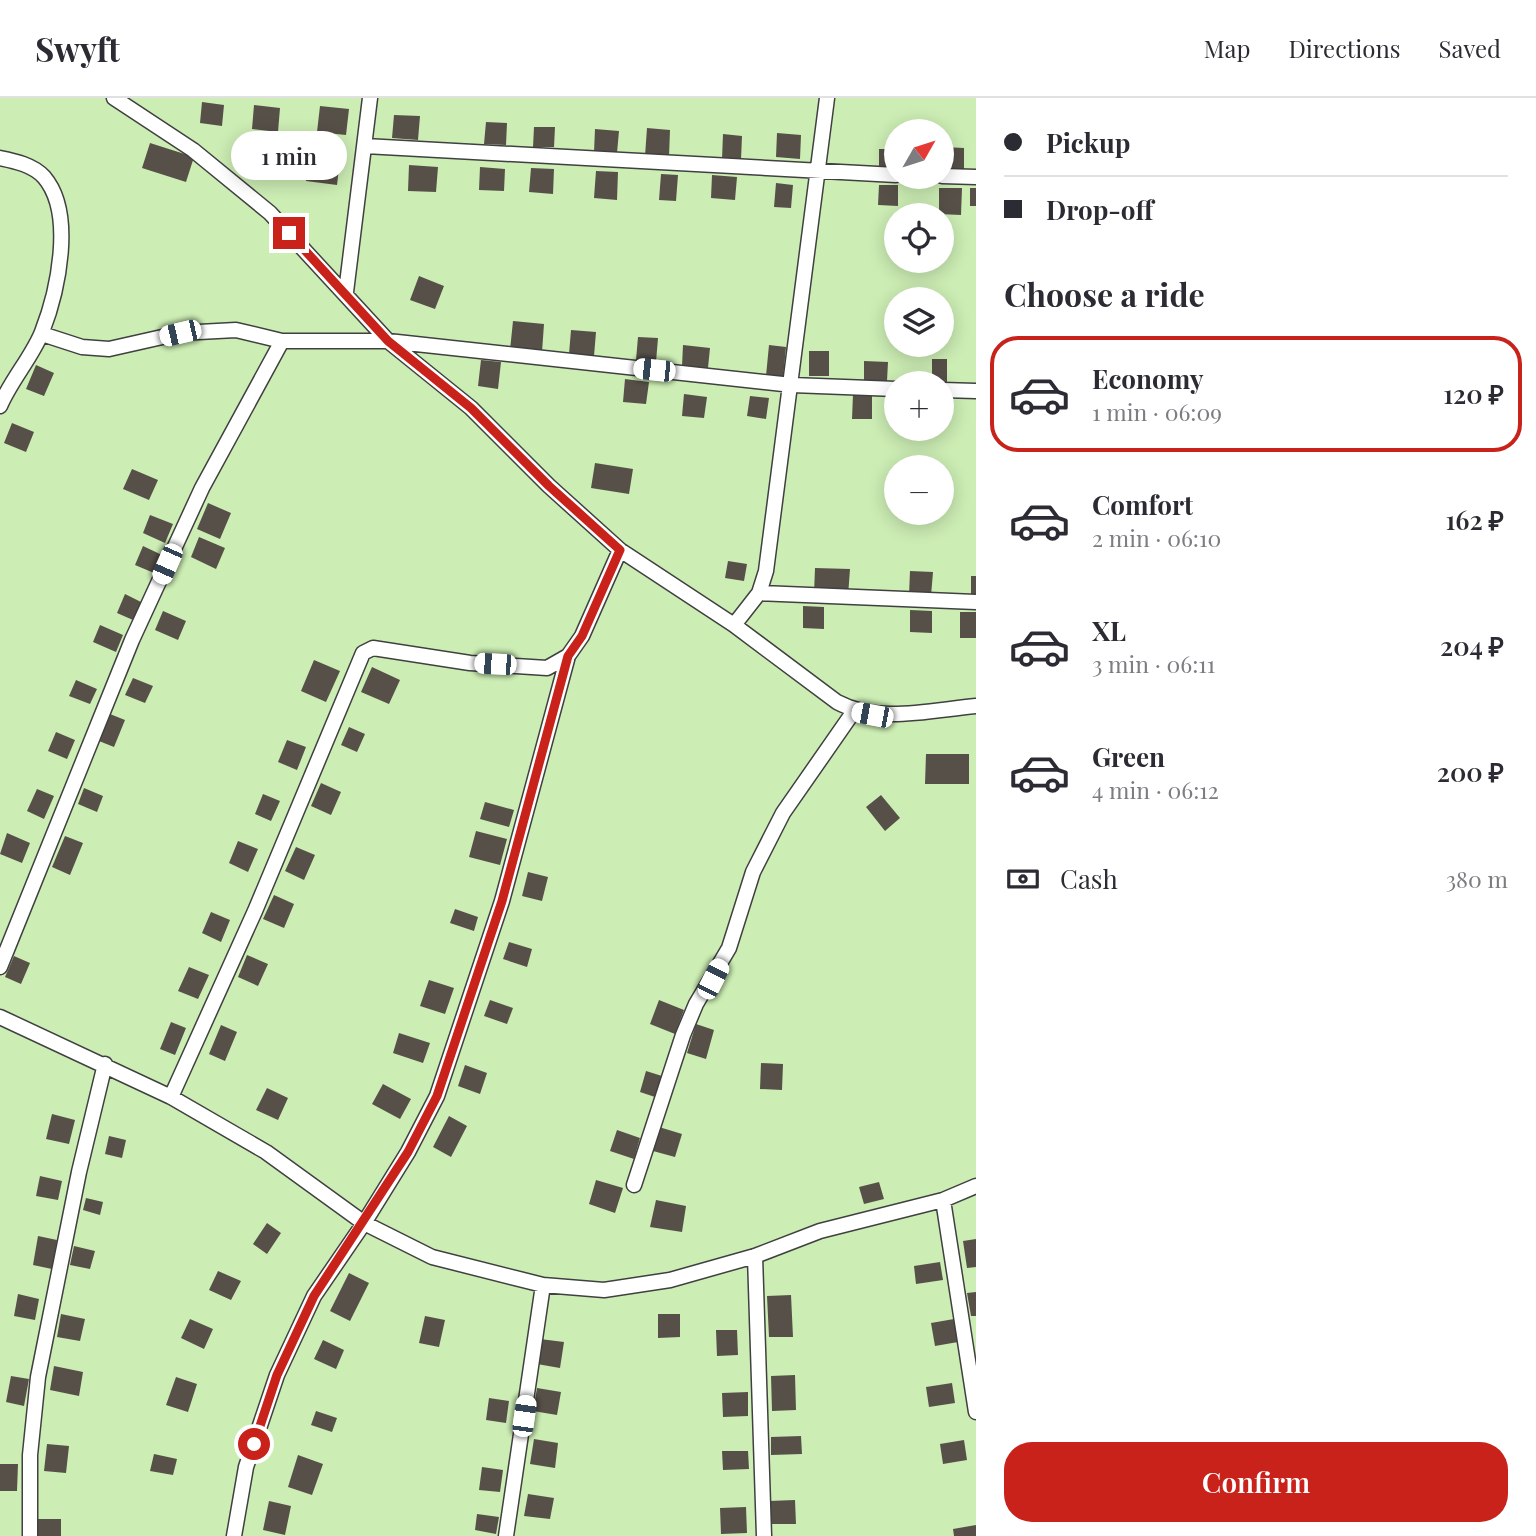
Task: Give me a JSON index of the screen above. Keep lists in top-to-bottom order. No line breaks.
{"north":"top right","page":{"header":"Swyft","nav":["Map","Directions","Saved"],"banner":["Pickup","Drop-off"],"map_buttons":["+","−"],"bubble":"1 min","heading":"Choose a ride","list":[{"name":"Economy","note":"1 min · 06:09","value":"120 ₽"},{"name":"Comfort","note":"2 min · 06:10","value":"162 ₽"},{"name":"XL","note":"3 min · 06:11","value":"204 ₽"},{"name":"Green","note":"4 min · 06:12","value":"200 ₽"}],"pay":["Cash","380 m"],"buttons":"Confirm"}}
